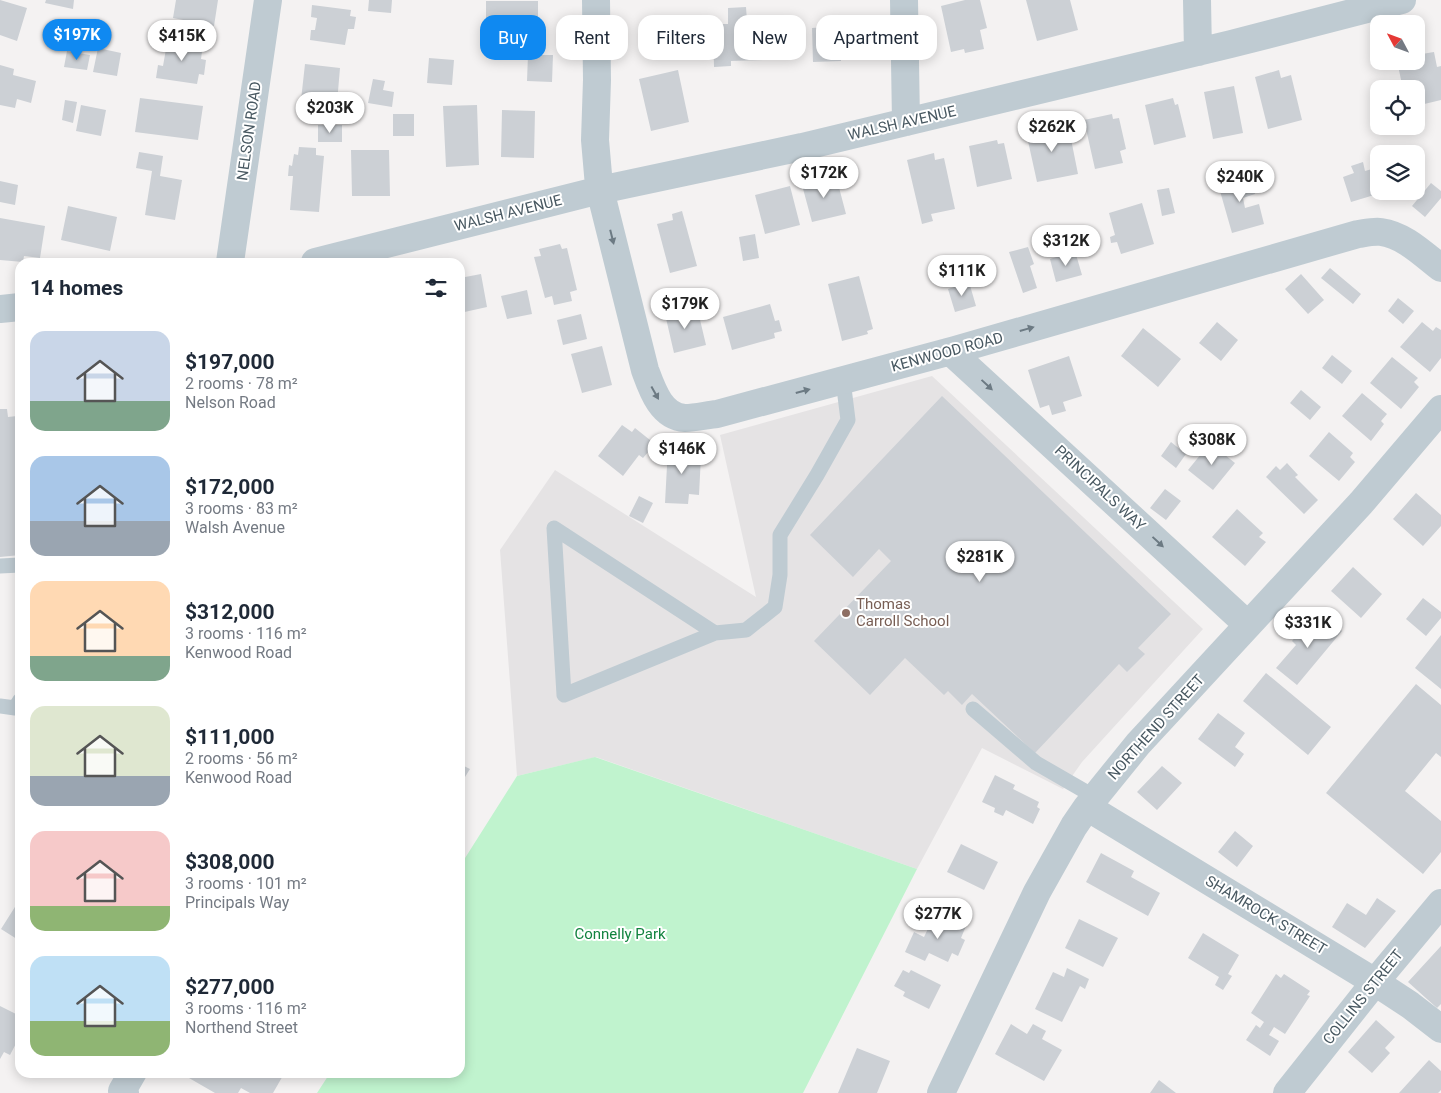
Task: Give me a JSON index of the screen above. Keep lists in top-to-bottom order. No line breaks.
{"streets":{"street":["WALSH AVENUE","NELSON ROAD","KENWOOD ROAD","PRINCIPALS WAY","NORTHEND STREET","SHAMROCK STREET","COLLINS STREET"]},"crossings":[["WALSH AVENUE","KENWOOD ROAD"],["KENWOOD ROAD","PRINCIPALS WAY"],["PRINCIPALS WAY","NORTHEND STREET"],["NORTHEND STREET","SHAMROCK STREET"],["SHAMROCK STREET","COLLINS STREET"]],"one_way":["PRINCIPALS WAY"],"parks":["Connelly Park"],"places":["Thomas Carroll School"],"north":"top left","page":{"chip":["Buy","Rent","Filters","New","Apartment"],"price":["$197K","$415K","$203K","$262K","$172K","$240K","$312K","$111K","$179K","$308K","$146K","$281K","$331K","$277K"],"heading":"14 homes","list":[{"name":"$197,000","note":"2 rooms · 78 m² · Nelson Road"},{"name":"$172,000","note":"3 rooms · 83 m² · Walsh Avenue"},{"name":"$312,000","note":"3 rooms · 116 m² · Kenwood Road"},{"name":"$111,000","note":"2 rooms · 56 m² · Kenwood Road"},{"name":"$308,000","note":"3 rooms · 101 m² · Principals Way"},{"name":"$277,000","note":"3 rooms · 116 m² · Northend Street"}]}}
